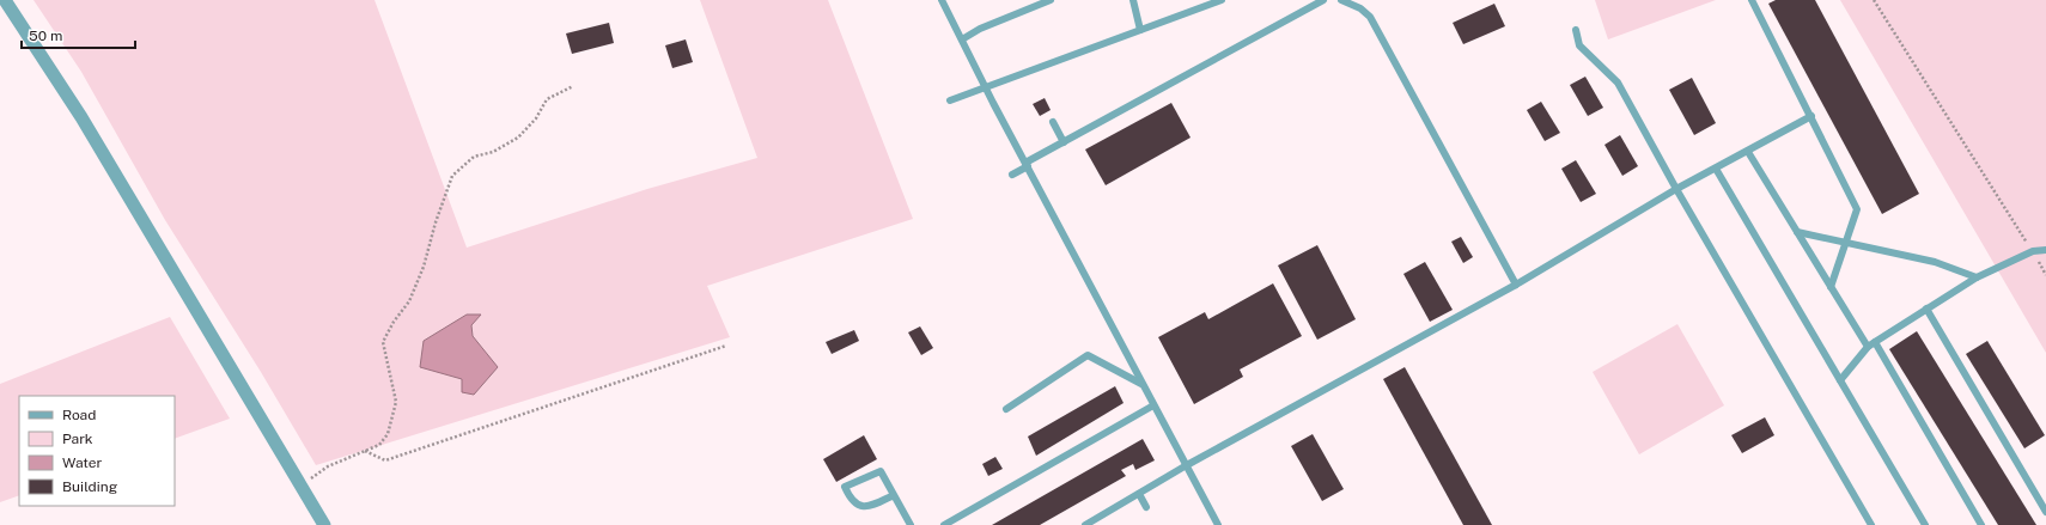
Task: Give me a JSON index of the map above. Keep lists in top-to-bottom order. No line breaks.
{"legend":["Road","Park","Water","Building"],"scale_bar":"50 m"}
